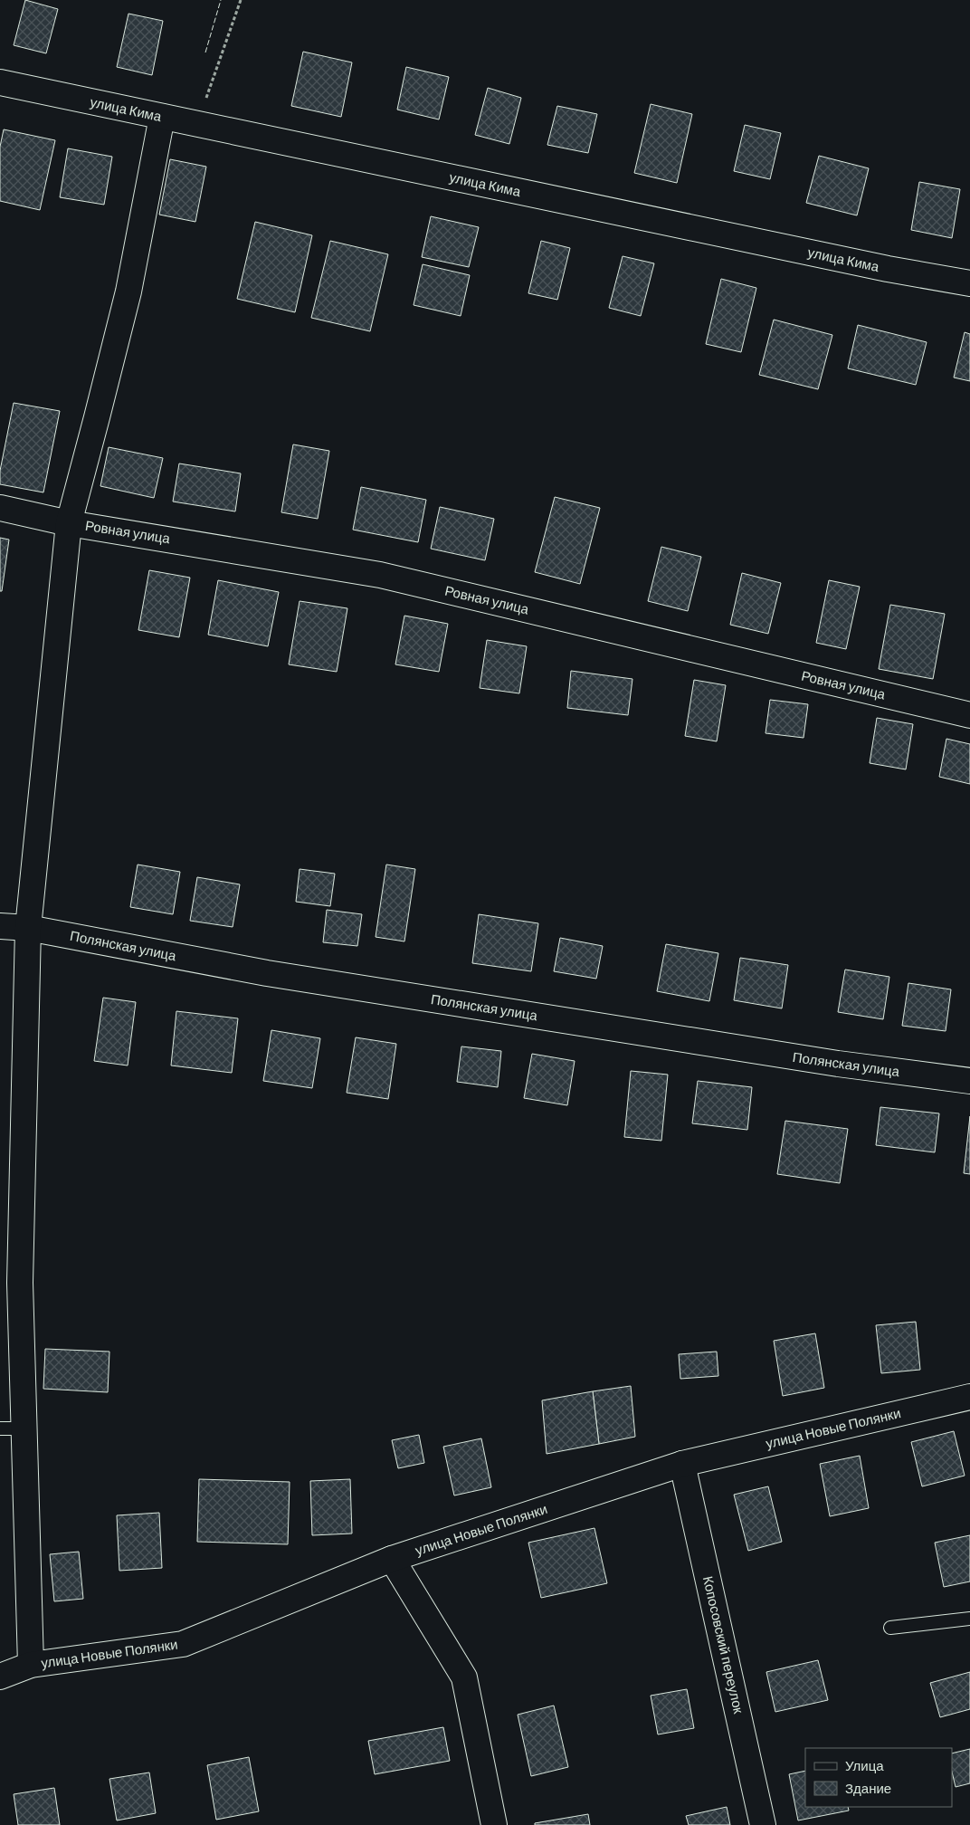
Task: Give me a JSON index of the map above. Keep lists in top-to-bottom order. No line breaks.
{"streets":{"street":["улица Кима","Ровная улица","Полянская улица","улица Новые Полянки","Копосовский переулок"]},"crossings":[["улица Новые Полянки","Копосовский переулок"]],"legend":["Улица","Здание"]}
